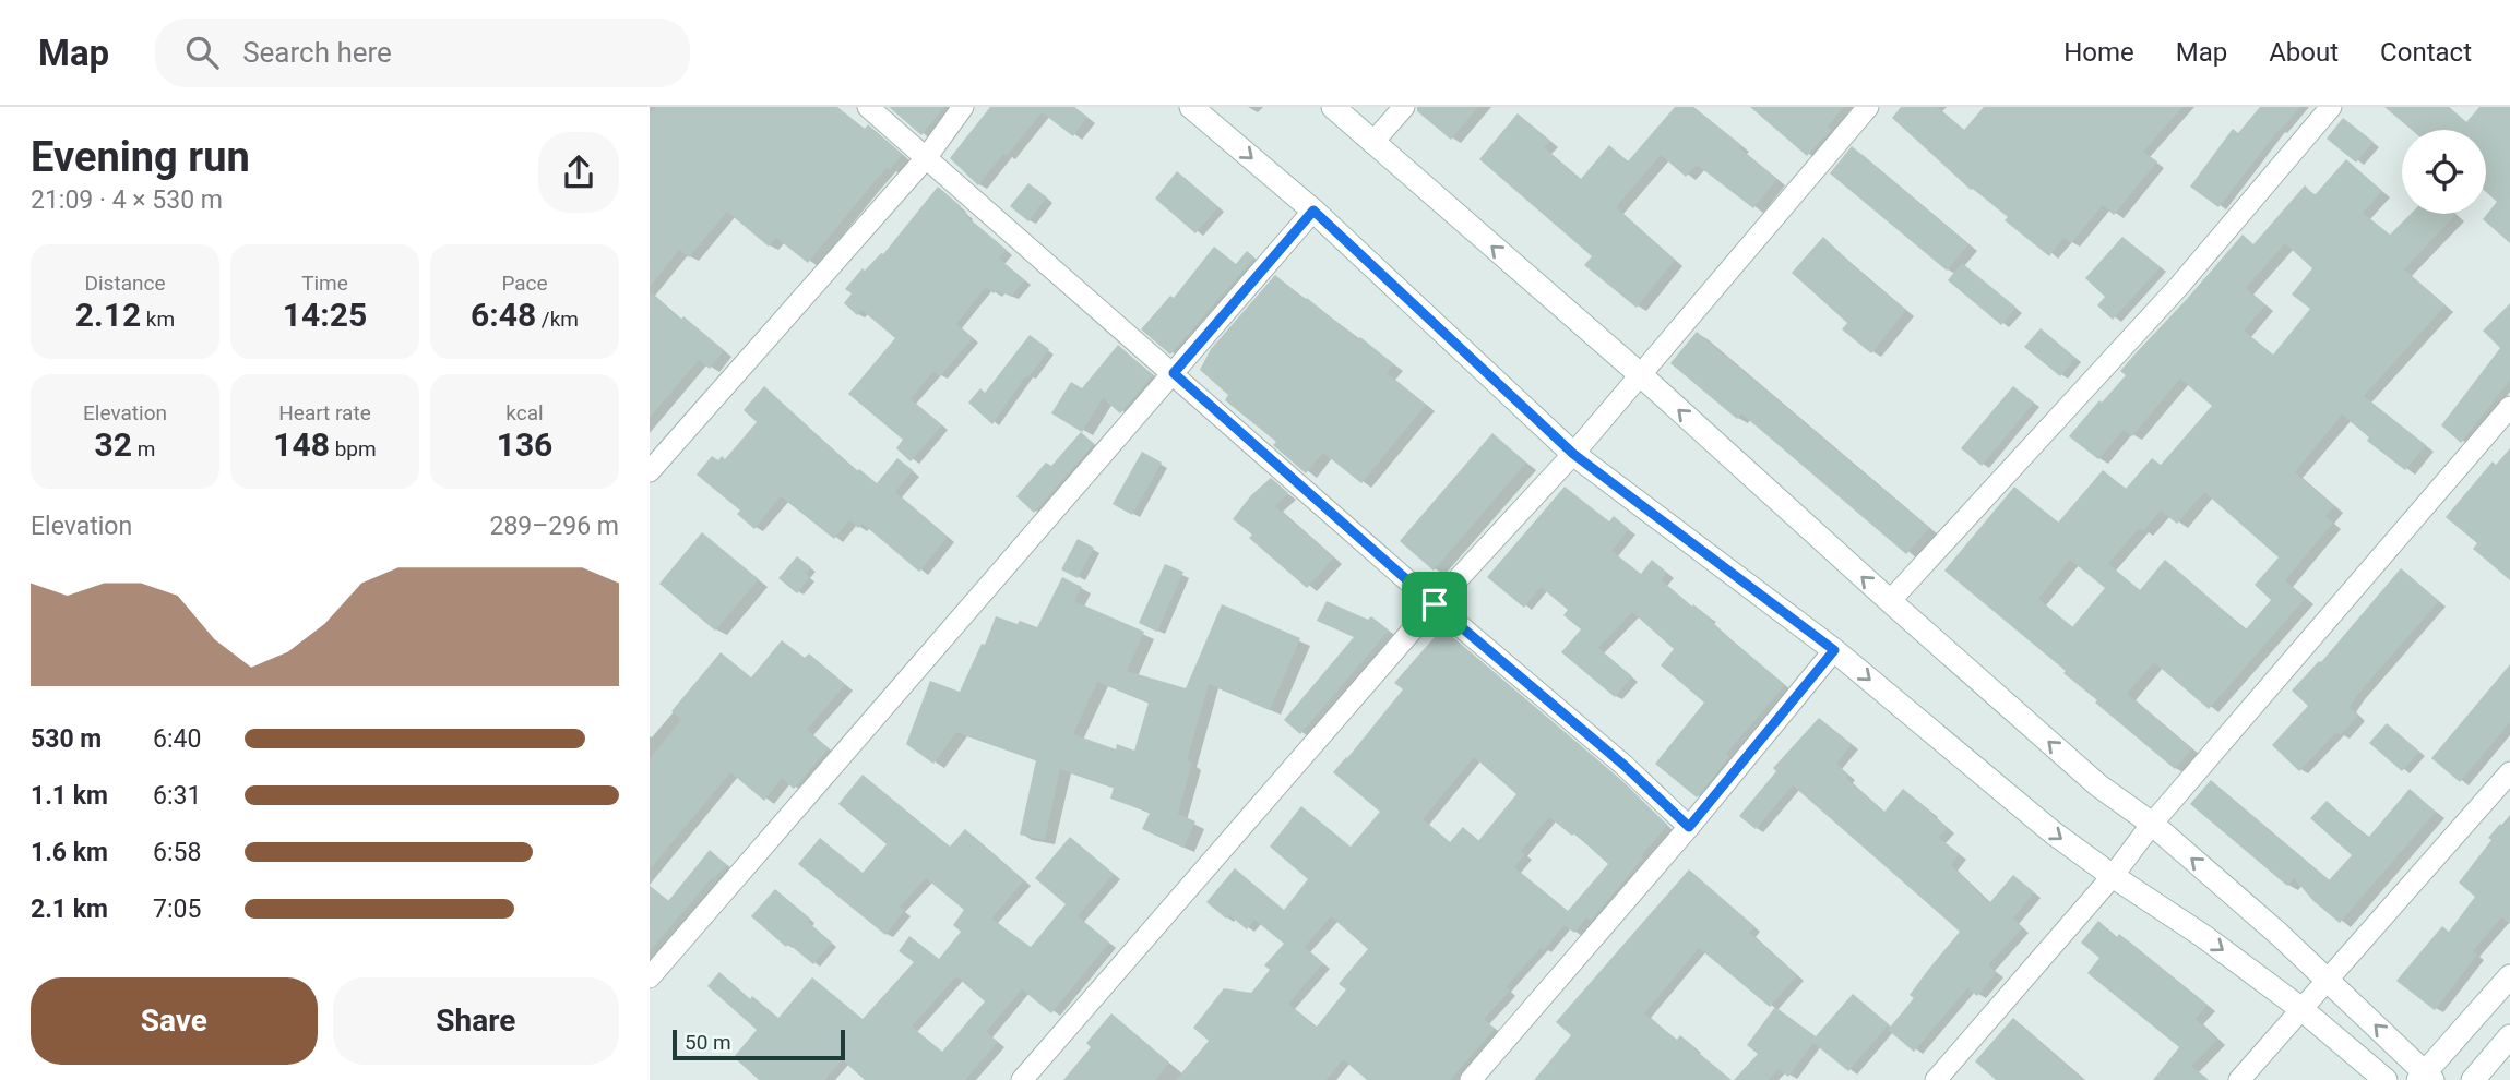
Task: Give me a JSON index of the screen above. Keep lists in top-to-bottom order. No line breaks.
{"scale_bar":"50 m","page":{"header":"Map","search":"Search here","nav":["Home","Map","About","Contact"],"heading":["Evening run","21:09 · 4 × 530 m"],"stats":[["Distance","2.12 km"],["Time","14:25"],["Pace","6:48 /km"],["Elevation","32 m"],["Heart rate","148 bpm"],["kcal","136"]],"chart":["Elevation","289–296 m"],"list":[{"name":"530 m","note":"6:40"},{"name":"1.1 km","note":"6:31"},{"name":"1.6 km","note":"6:58"},{"name":"2.1 km","note":"7:05"}],"buttons":["Save","Share"],"scale":"50 m"}}
